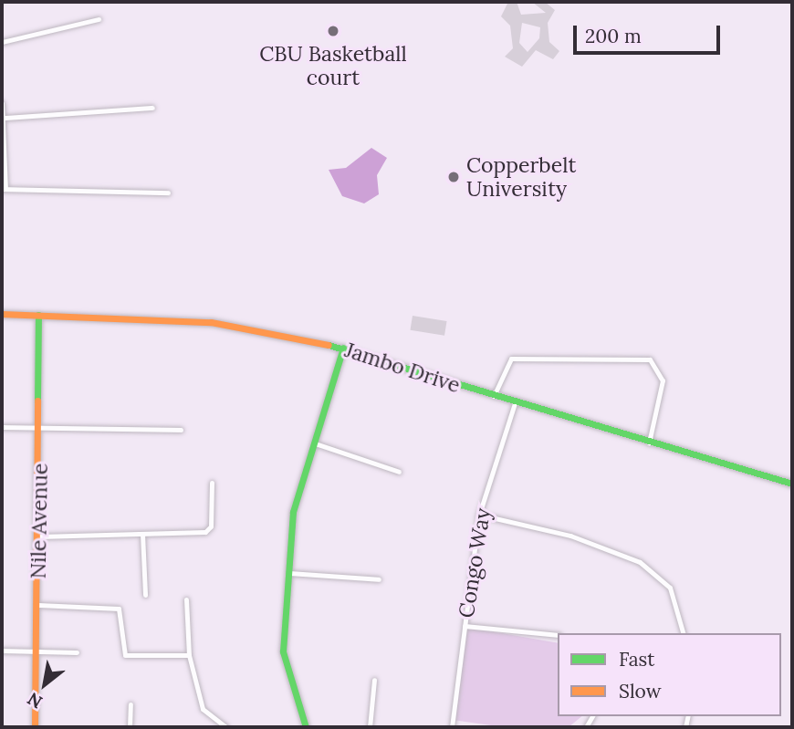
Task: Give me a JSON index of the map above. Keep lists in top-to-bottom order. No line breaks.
{"streets":{"main road":["Jambo Drive","Nile Avenue"],"street":["Congo Way"]},"crossings":[["Jambo Drive","Nile Avenue"],["Jambo Drive","Congo Way"]],"places":["CBU Basketball court","Copperbelt University"],"legend":["Fast","Slow"],"scale_bar":"200 m","north":"bottom left"}
